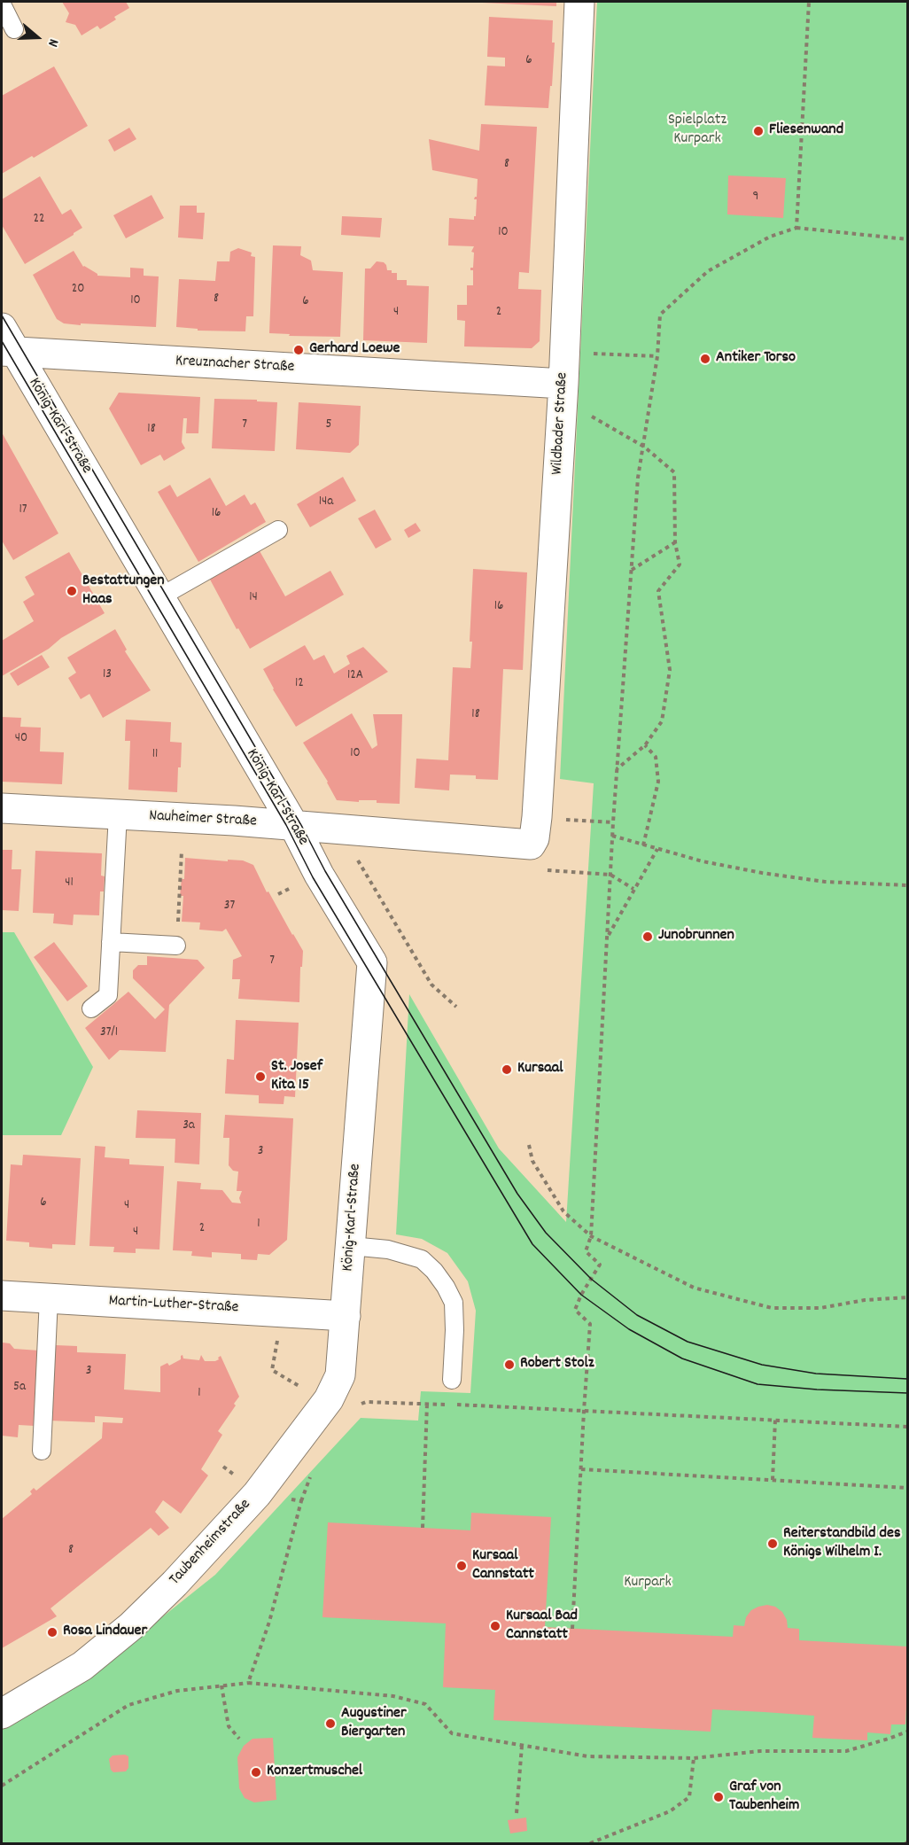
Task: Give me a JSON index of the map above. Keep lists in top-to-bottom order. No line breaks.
{"streets":{"street":["Kreuznacher Straße","Wildbader Straße","König-Karl-Straße","Nauheimer Straße","Martin-Luther-Straße","Taubenheimstraße"]},"crossings":[["Kreuznacher Straße","Wildbader Straße"],["Kreuznacher Straße","König-Karl-Straße"],["Wildbader Straße","Nauheimer Straße"],["König-Karl-Straße","Nauheimer Straße"],["König-Karl-Straße","Martin-Luther-Straße"],["König-Karl-Straße","Taubenheimstraße"],["Martin-Luther-Straße","Taubenheimstraße"]],"parks":["Spielplatz Kurpark","Kurpark"],"places":["Fliesenwand","Gerhard Loewe","Antiker Torso","Bestattungen Haas","Junobrunnen","Kursaal","St. Josef Kita 15","Robert Stolz","Reiterstandbild des Königs Wilhelm I.","Kursaal Cannstatt","Kursaal Bad Cannstatt","Rosa Lindauer","Augustiner Biergarten","Konzertmuschel","Graf von Taubenheim"],"house_numbers":["6","8","9","22","10","20","8","10","6","4","2","7","5","18","14a","17","16","14","16","13","12A","12","18","40","10","11","41","37","7","37/1","3a","3","6","4","1","2","4","3","5a","1","8"],"north":"right"}
